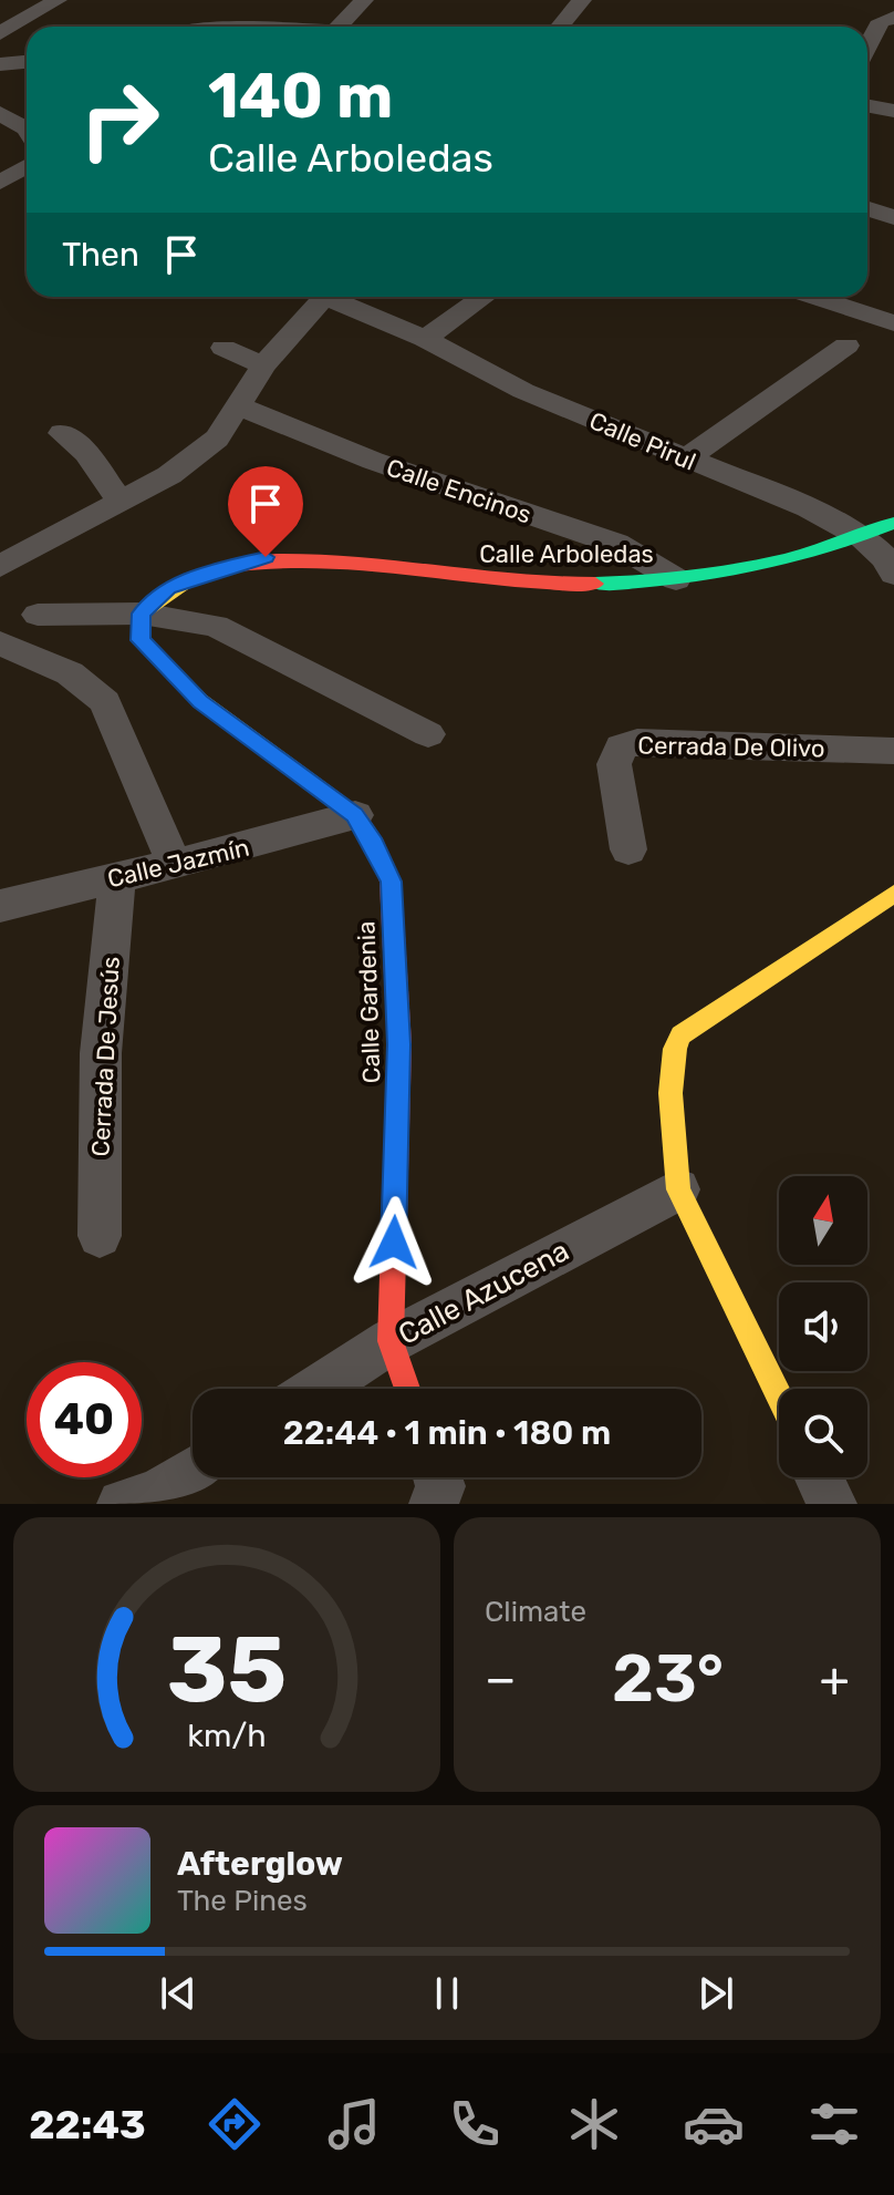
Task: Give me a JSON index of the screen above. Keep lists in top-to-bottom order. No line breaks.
{"streets":{"street":["Calle Pirul","Calle Encinos","Calle Arboledas","Cerrada De Olivo","Calle Jazmín","Calle Gardenia","Cerrada De Jesús","Calle Azucena"]},"crossings":[["Calle Pirul","Calle Arboledas"],["Calle Encinos","Calle Arboledas"],["Calle Arboledas","Calle Gardenia"],["Calle Jazmín","Calle Gardenia"],["Calle Jazmín","Cerrada De Jesús"],["Calle Gardenia","Calle Azucena"]],"north":"top","page":{"turn":["140 m","Calle Arboledas"],"then":"Then","limit":"40","trip":"22:44 · 1 min · 180 m","tile":"Climate","heat":["−","23°","+"],"song":["Afterglow","The Pines"],"tabs":"22:43","gauge":["35","km/h"]}}
